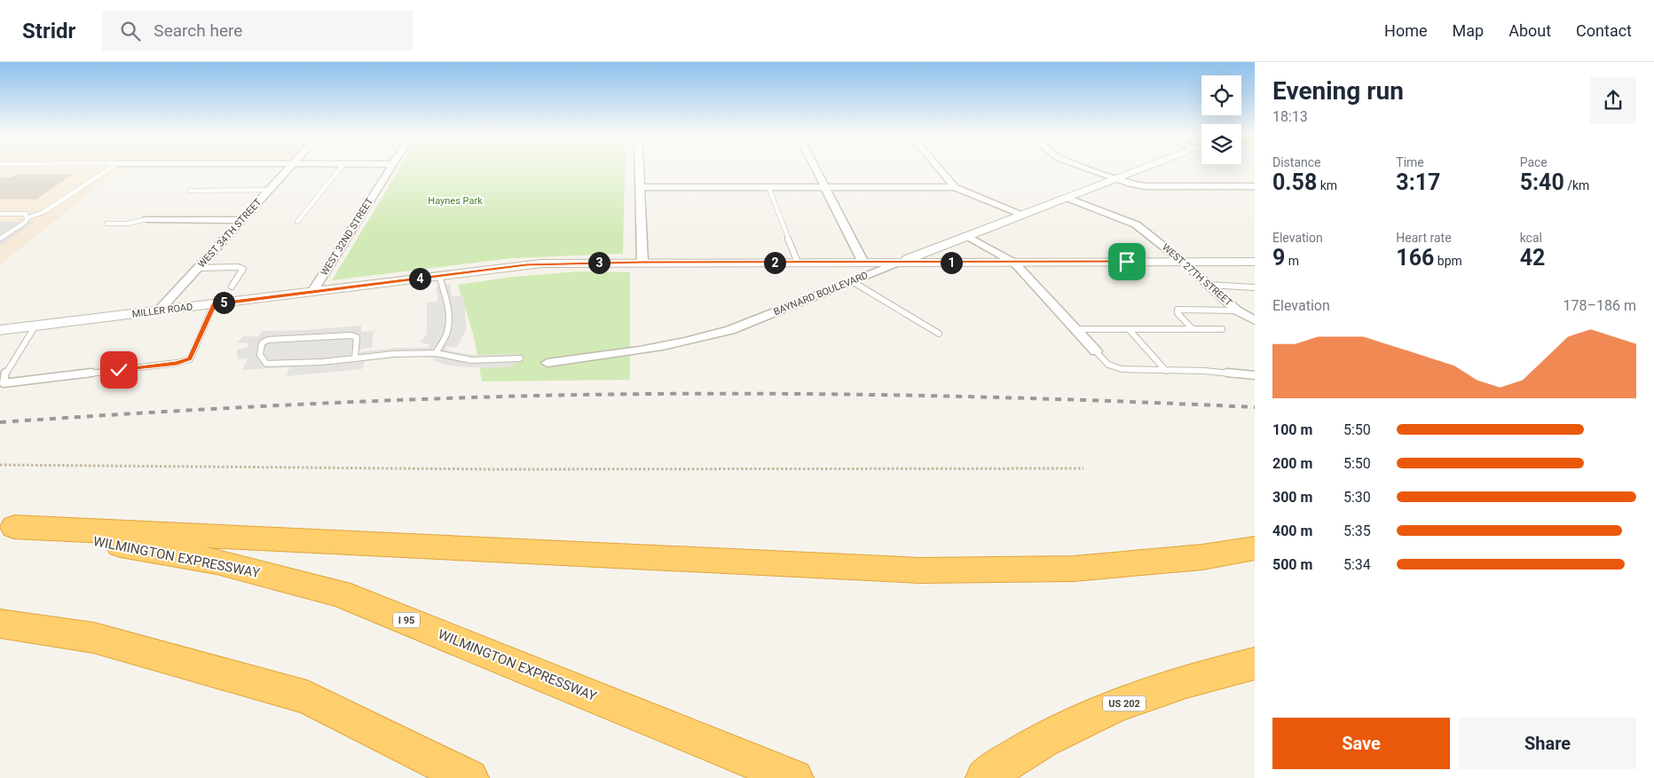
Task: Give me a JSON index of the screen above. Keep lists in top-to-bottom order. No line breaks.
{"streets":{"highway":["WILMINGTON EXPRESSWAY","I 95","US 202"],"street":["WEST 34TH STREET","WEST 32ND STREET","WEST 27TH STREET","BAYNARD BOULEVARD","MILLER ROAD"]},"crossings":[["WEST 34TH STREET","MILLER ROAD"],["WEST 32ND STREET","MILLER ROAD"],["WEST 27TH STREET","BAYNARD BOULEVARD"],["WEST 27TH STREET","MILLER ROAD"],["BAYNARD BOULEVARD","MILLER ROAD"]],"parks":["Haynes Park"],"page":{"header":"Stridr","search":"Search here","nav":["Home","Map","About","Contact"],"heading":["Evening run","18:13"],"stats":[["Distance","0.58 km"],["Time","3:17"],["Pace","5:40 /km"],["Elevation","9 m"],["Heart rate","166 bpm"],["kcal","42"]],"pins":["1","2","3","4","5"],"chart":["Elevation","178–186 m"],"list":[{"name":"100 m","note":"5:50"},{"name":"200 m","note":"5:50"},{"name":"300 m","note":"5:30"},{"name":"400 m","note":"5:35"},{"name":"500 m","note":"5:34"}],"buttons":["Save","Share"]}}
